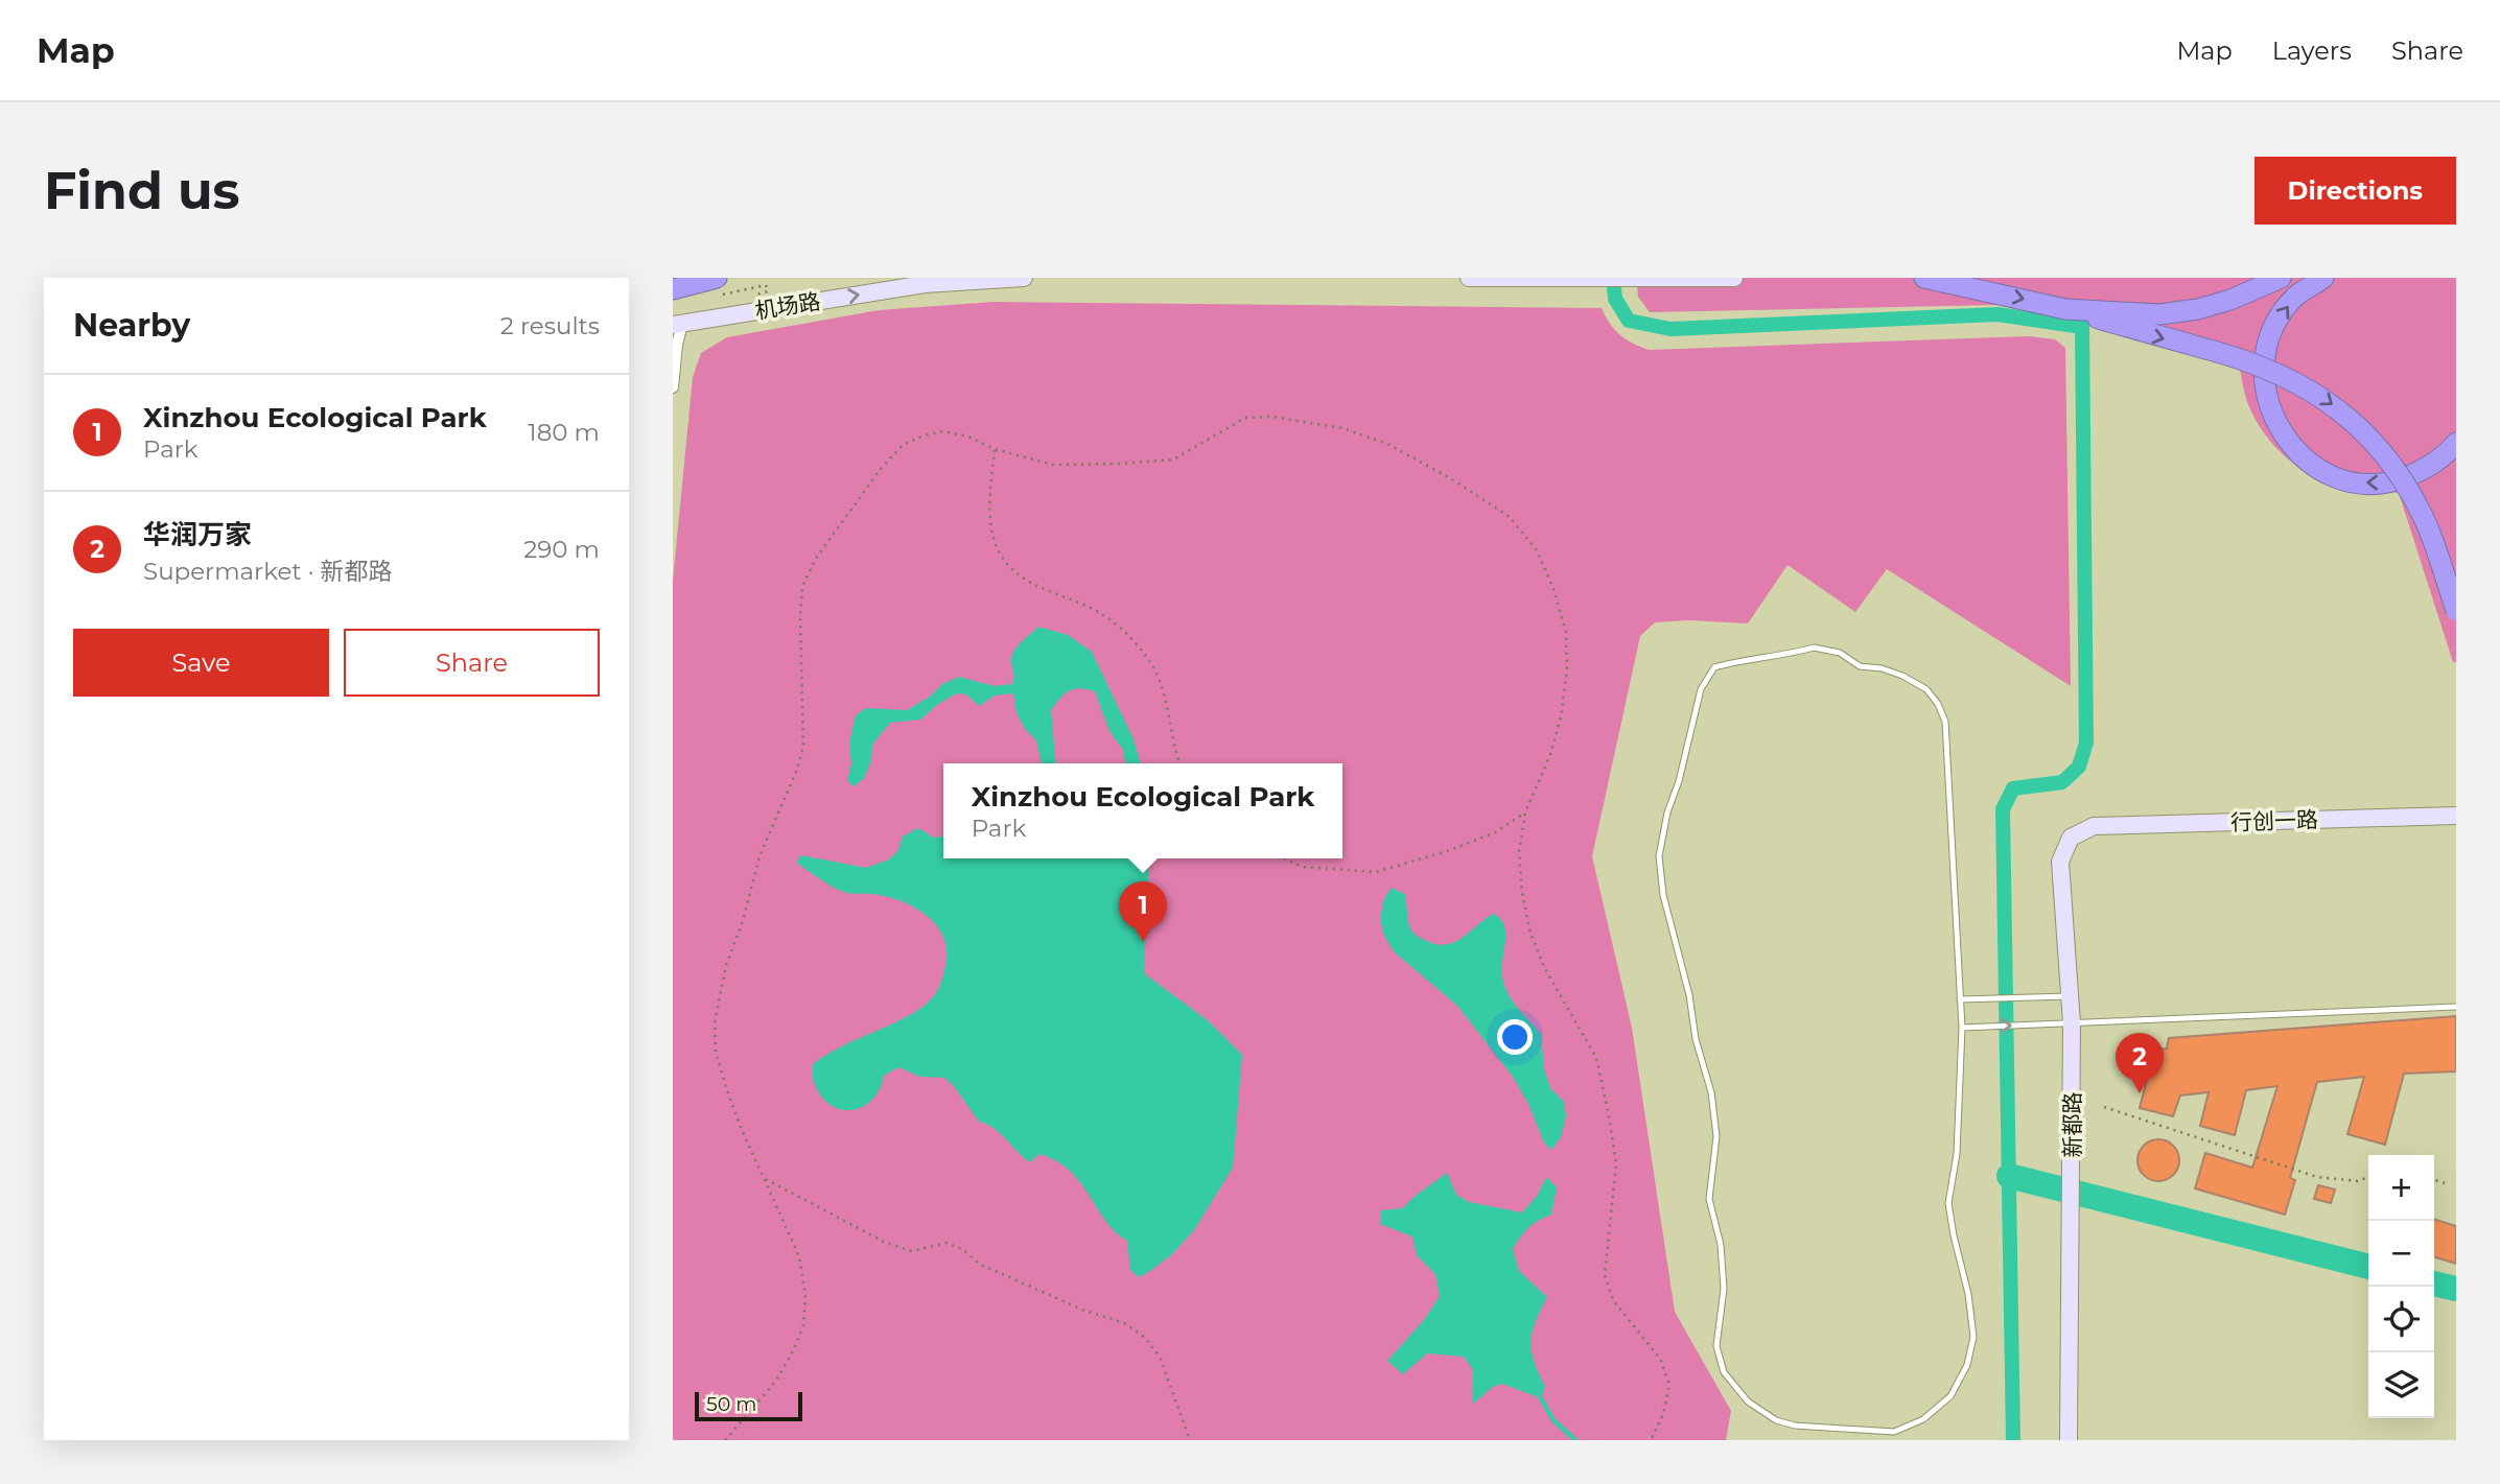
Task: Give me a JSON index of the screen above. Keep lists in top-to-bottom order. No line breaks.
{"streets":{"street":["机场路","行创一路","新都路"]},"crossings":[["行创一路","新都路"]],"one_way":["机场路"],"scale_bar":"50 m","page":{"header":"Map","nav":["Map","Layers","Share"],"buttons":["Directions",["Save","Share"]],"title":"Find us","heading":["Nearby","2 results"],"list":[{"mark":"1","name":"Xinzhou Ecological Park","note":"Park","value":"180 m"},{"mark":"2","name":"华润万家","note":"Supermarket · 新都路","value":"290 m"}],"popup":["Xinzhou Ecological Park","Park"],"pins":["1","2"],"map_buttons":["+","−"],"scale":"50 m"}}
